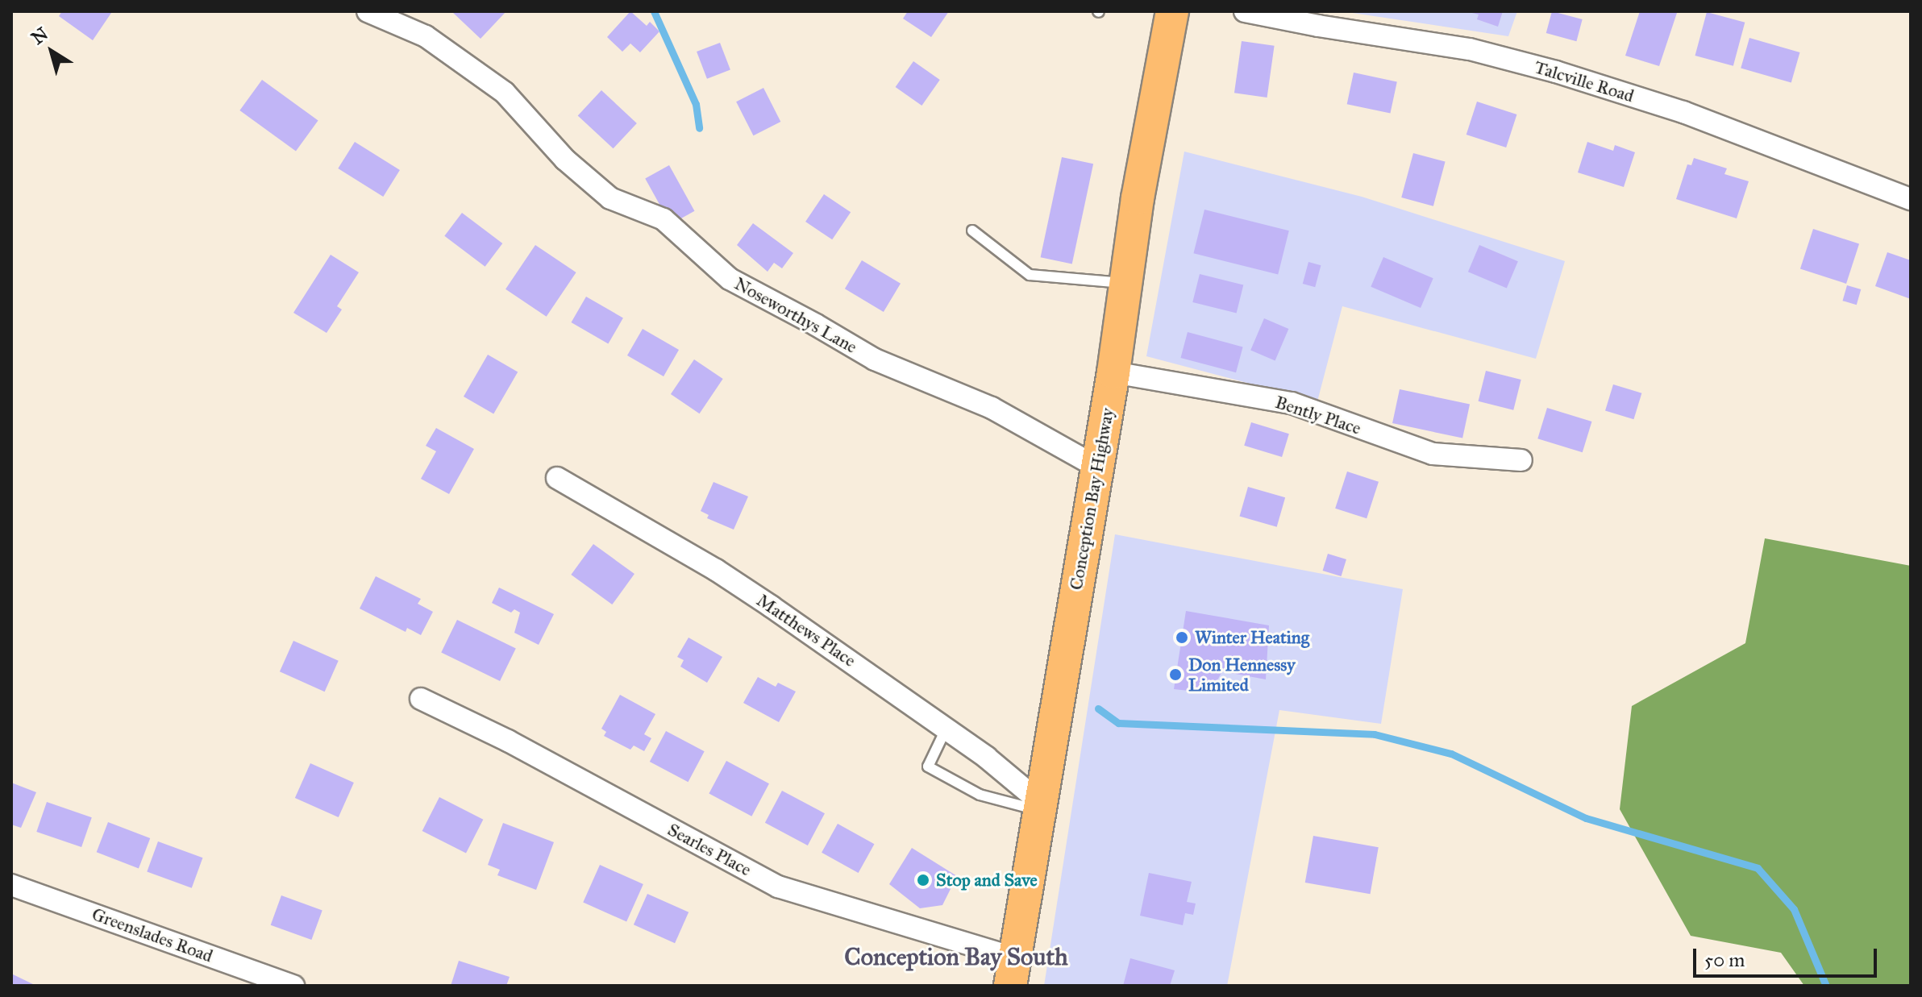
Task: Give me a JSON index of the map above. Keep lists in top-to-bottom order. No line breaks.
{"streets":{"main road":["Conception Bay Highway"],"street":["Talcville Road","Noseworthys Lane","Bently Place","Matthews Place","Searles Place","Greenslades Road"]},"crossings":[["Noseworthys Lane","Conception Bay Highway"],["Bently Place","Conception Bay Highway"],["Conception Bay Highway","Matthews Place"],["Conception Bay Highway","Searles Place"]],"districts":["Conception Bay South"],"places":["Winter Heating","Don Hennessy Limited","Stop and Save"],"scale_bar":"50 m","north":"top left"}
